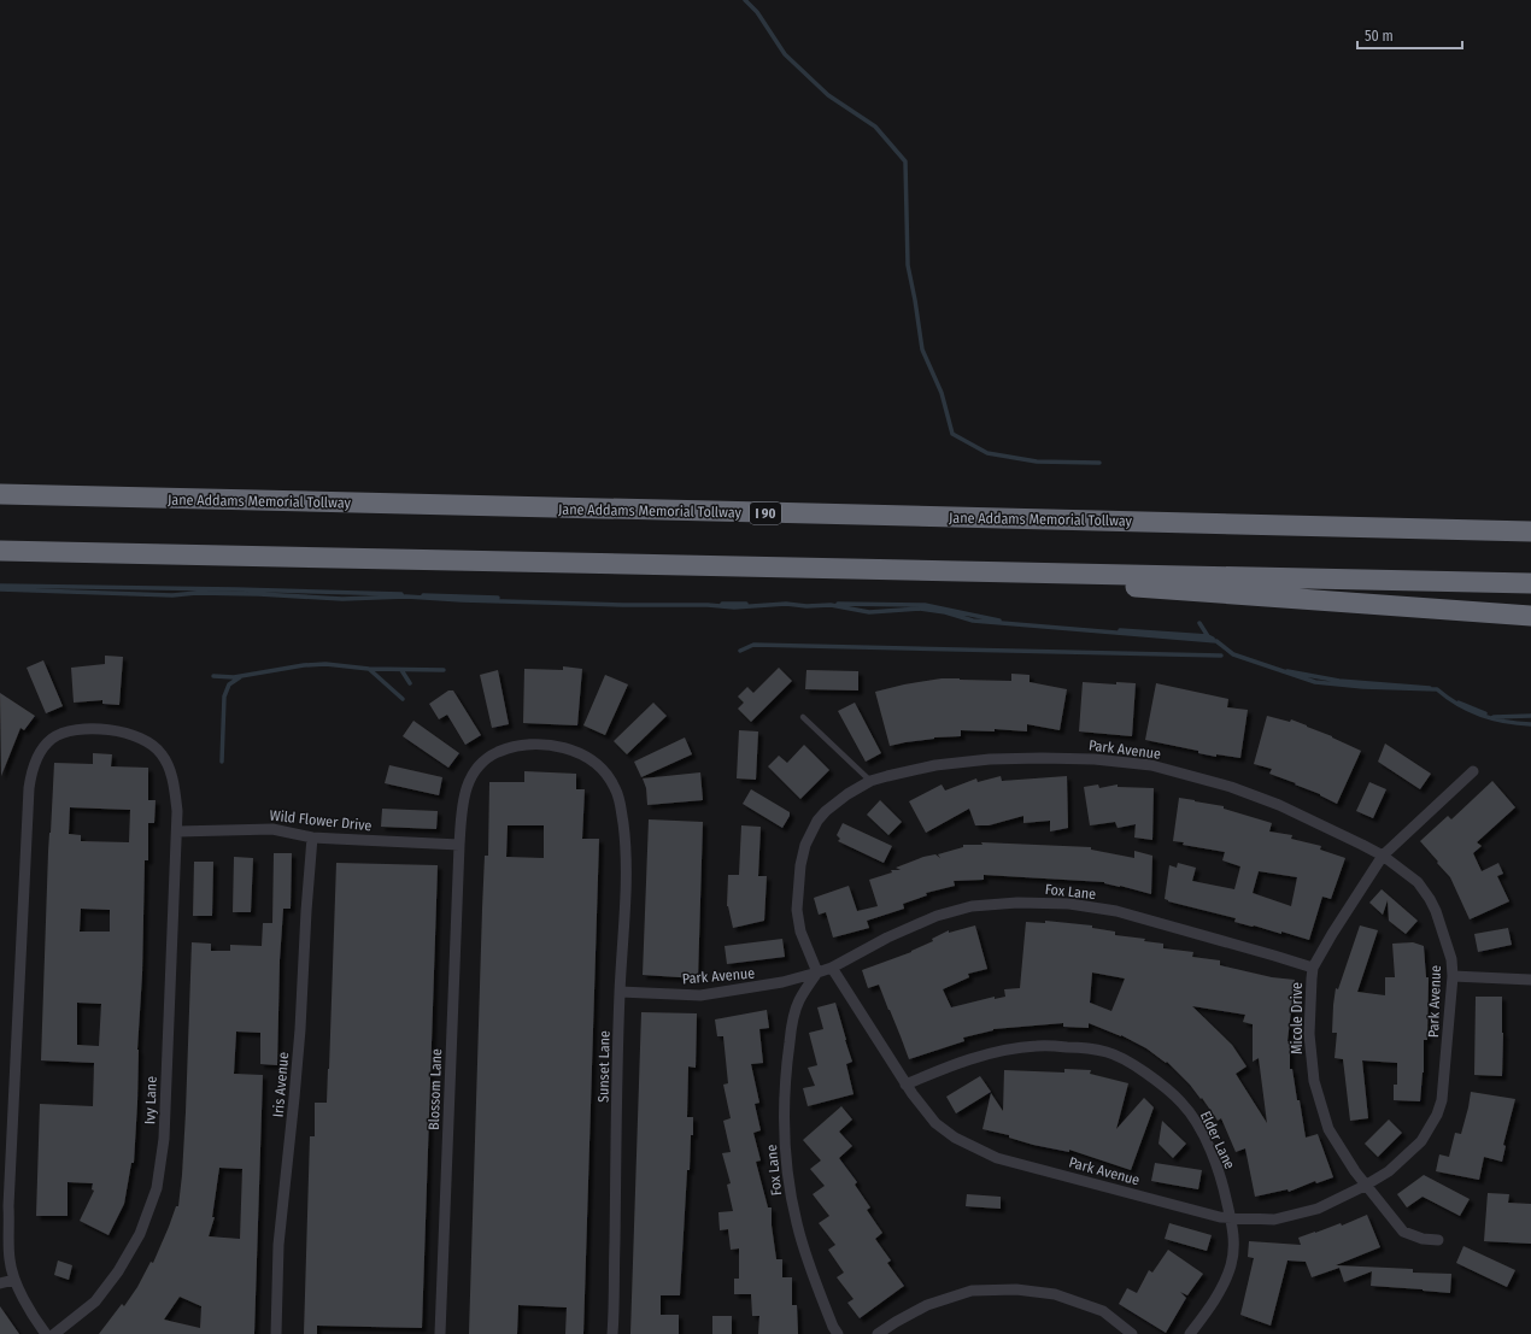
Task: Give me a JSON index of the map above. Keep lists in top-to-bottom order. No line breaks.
{"streets":{"highway":["Jane Addams Memorial Tollway","I 90"],"street":["Park Avenue","Wild Flower Drive","Fox Lane","Micole Drive","Sunset Lane","Iris Avenue","Blossom Lane","Ivy Lane","Elder Lane"]},"crossings":[["Park Avenue","Fox Lane"],["Park Avenue","Micole Drive"],["Park Avenue","Sunset Lane"],["Park Avenue","Elder Lane"],["Wild Flower Drive","Sunset Lane"],["Wild Flower Drive","Iris Avenue"],["Wild Flower Drive","Blossom Lane"],["Wild Flower Drive","Ivy Lane"],["Fox Lane","Micole Drive"],["Sunset Lane","Blossom Lane"]],"scale_bar":"50 m"}
